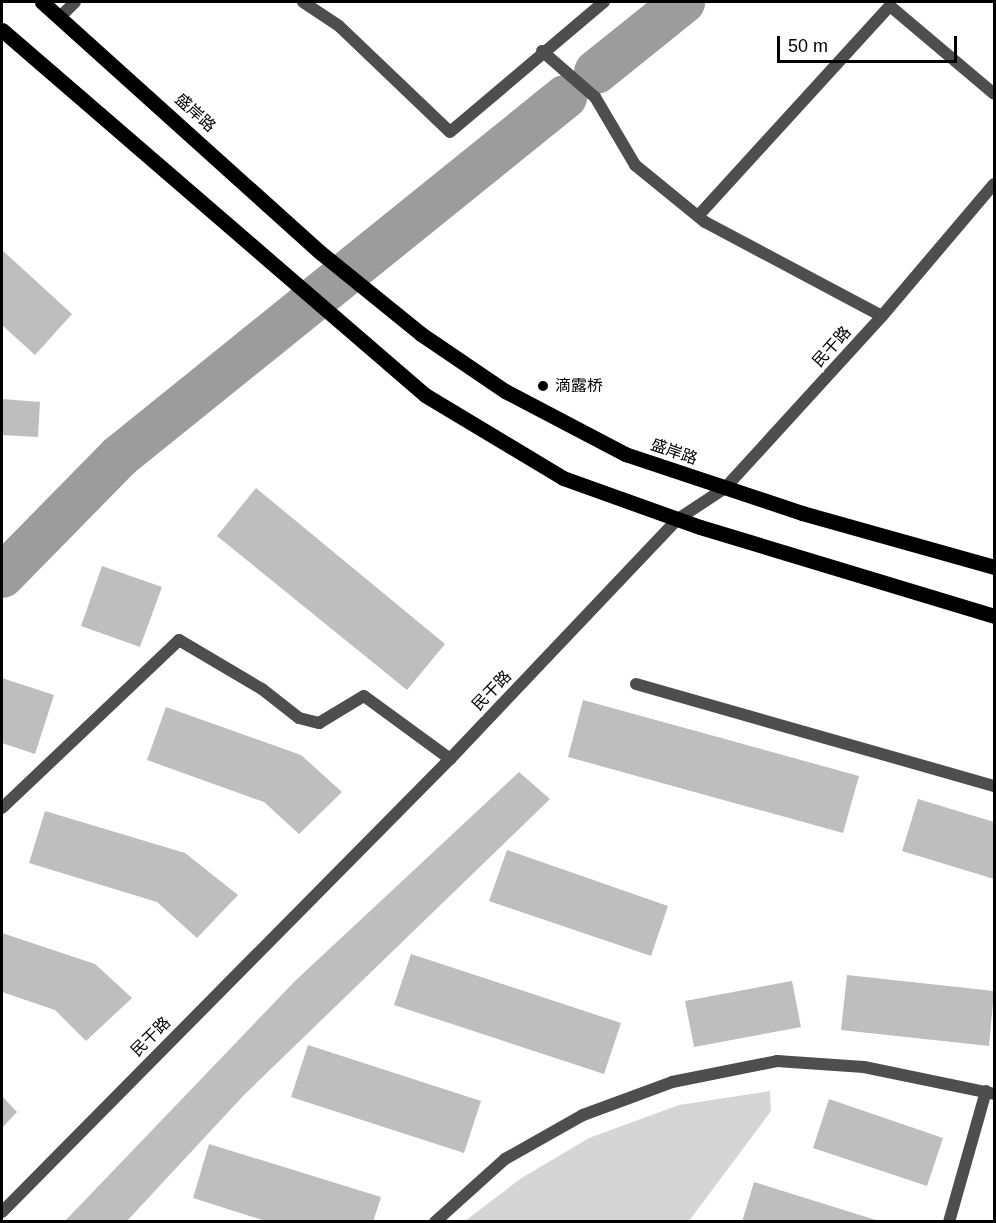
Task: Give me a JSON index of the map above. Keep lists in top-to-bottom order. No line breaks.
{"streets":{"main road":["盛岸路"],"street":["民干路"]},"crossings":[["盛岸路","民干路"]],"places":["滴露桥"],"scale_bar":"50 m"}
